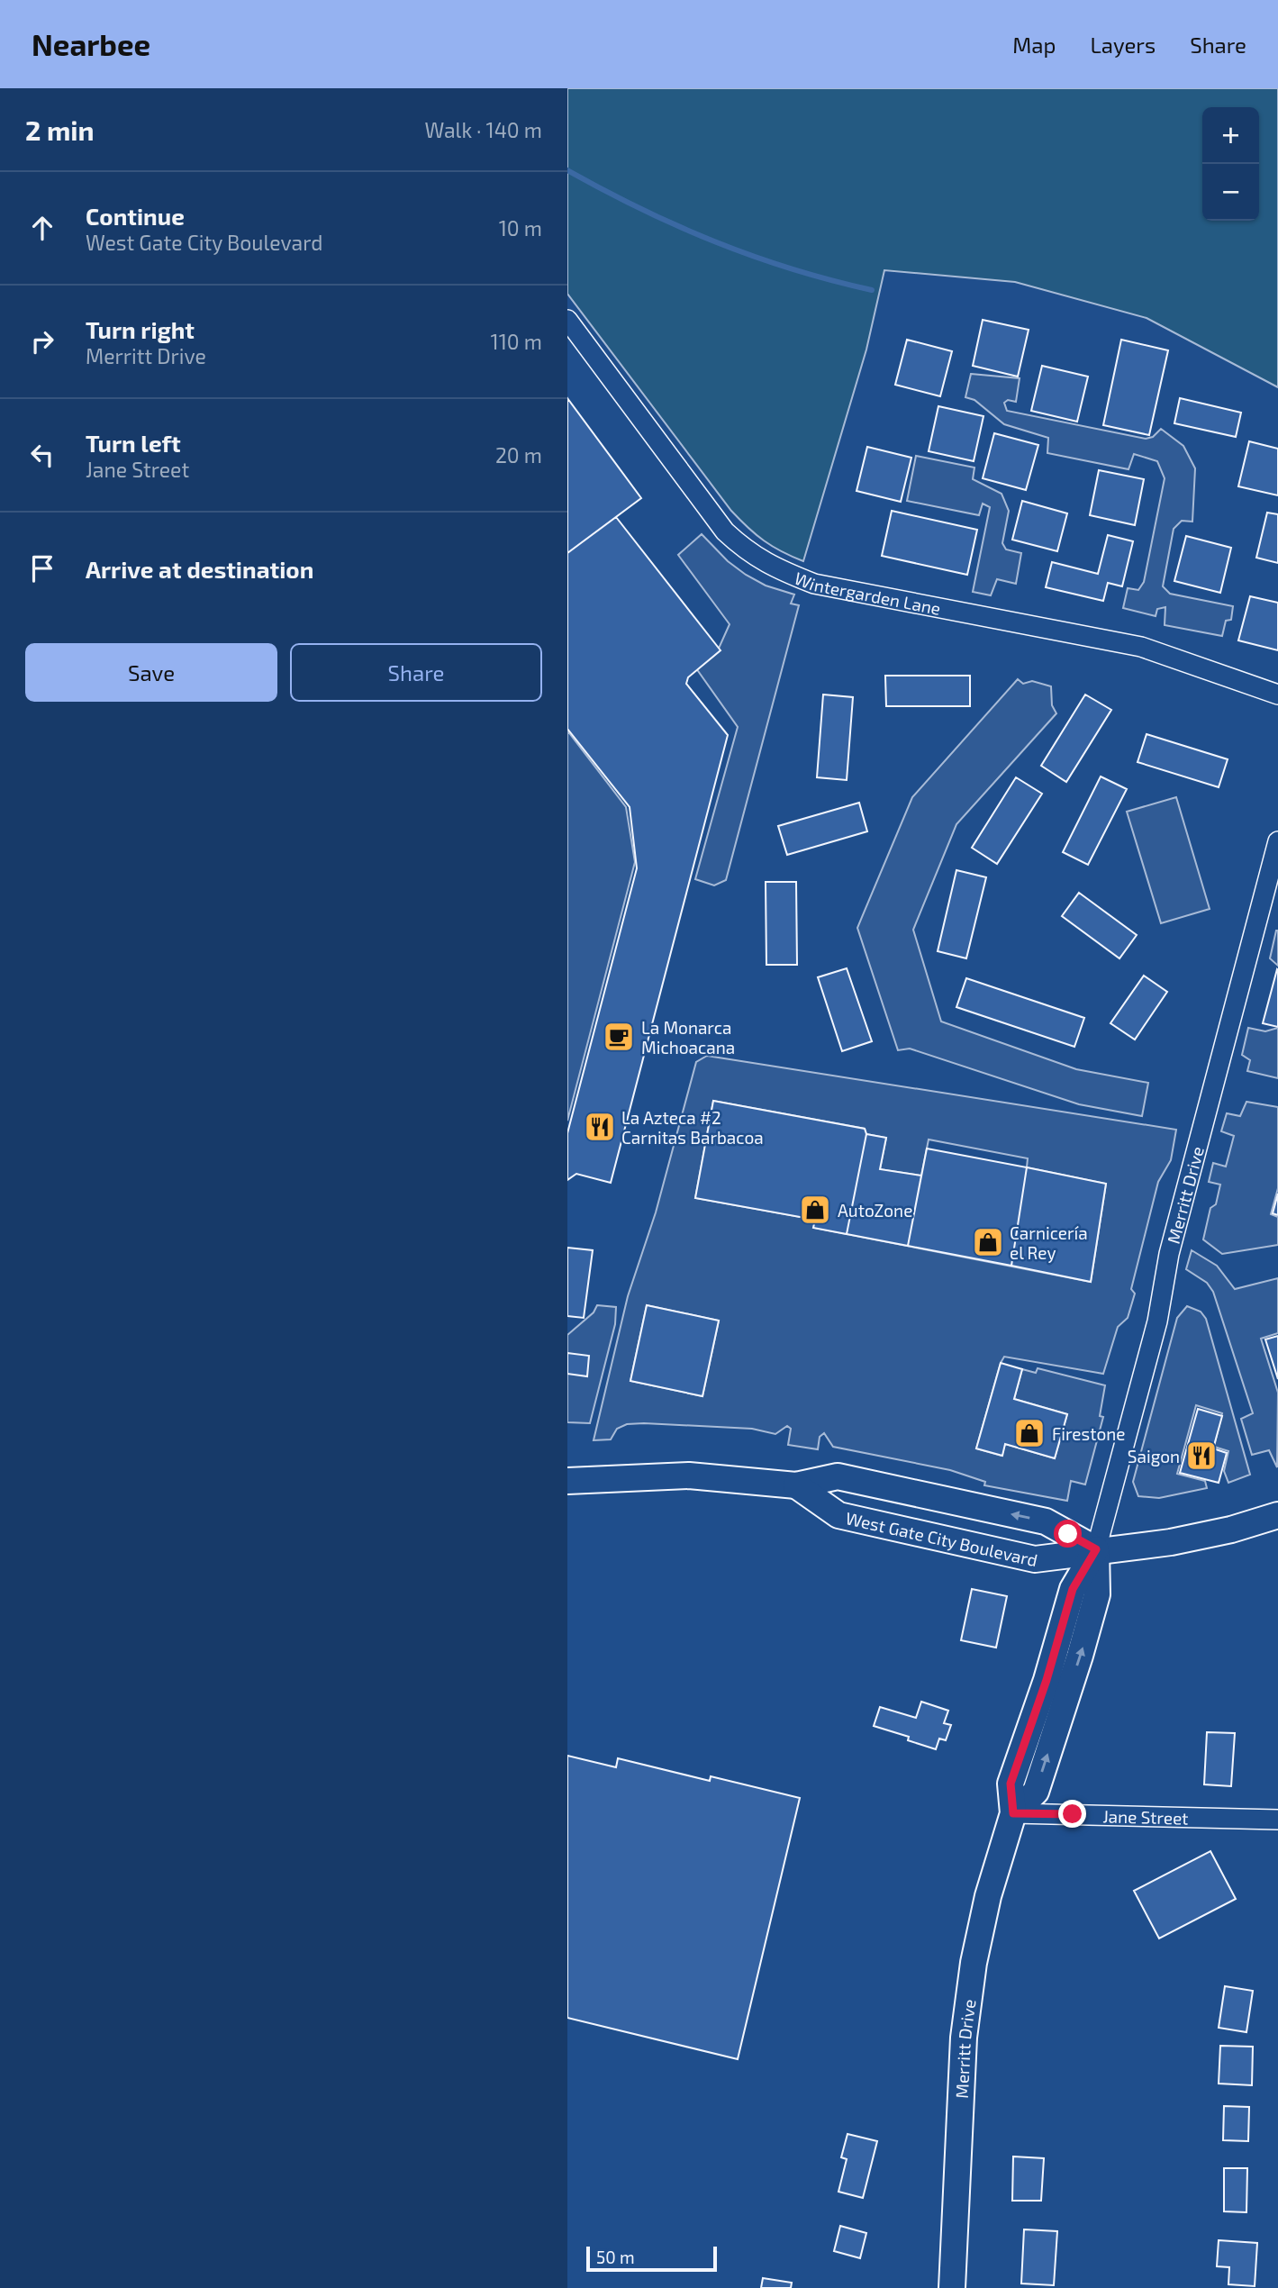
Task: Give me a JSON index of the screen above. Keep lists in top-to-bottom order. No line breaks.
{"streets":{"main road":["Merritt Drive","West Gate City Boulevard"],"street":["Wintergarden Lane","Jane Street"]},"crossings":[["Merritt Drive","West Gate City Boulevard"],["Merritt Drive","Jane Street"]],"places":{"cafe":["La Monarca Michoacana"],"restaurant":["La Azteca #2 Carnitas Barbacoa","Saigon"],"shop":["AutoZone","Carnicería el Rey","Firestone"]},"scale_bar":"50 m","page":{"header":"Nearbee","nav":["Map","Layers","Share"],"heading":["2 min","Walk · 140 m"],"map_buttons":["+","−"],"list":[["Continue","West Gate City Boulevard","10 m"],["Turn right","Merritt Drive","110 m"],["Turn left","Jane Street","20 m"],"Arrive at destination"],"buttons":["Save","Share"],"scale":"50 m"}}
